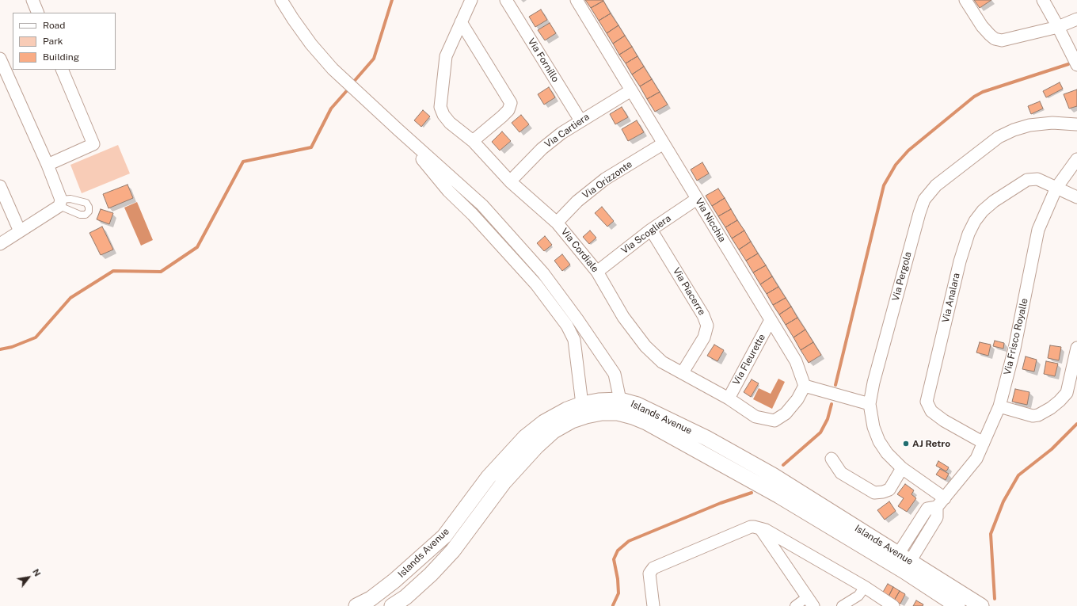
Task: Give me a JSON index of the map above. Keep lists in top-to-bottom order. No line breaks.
{"streets":{"street":["Via Fornillo","Via Cartiera","Via Orizzonte","Via Nicchia","Via Scogliera","Via Cordiale","Via Pergola","Via Piacerre","Via Analara","Via Frisco Royalle","Via Fleurette","Islands Avenue"]},"crossings":[["Via Fornillo","Via Cartiera"],["Via Cartiera","Via Nicchia"],["Via Cartiera","Via Cordiale"],["Via Orizzonte","Via Nicchia"],["Via Orizzonte","Via Cordiale"],["Via Nicchia","Via Scogliera"],["Via Nicchia","Via Cordiale"],["Via Nicchia","Via Fleurette"],["Via Scogliera","Via Cordiale"],["Via Scogliera","Via Piacerre"],["Via Cordiale","Via Piacerre"],["Via Cordiale","Via Fleurette"],["Via Pergola","Via Frisco Royalle"],["Via Analara","Via Frisco Royalle"],["Via Frisco Royalle","Islands Avenue"]],"places":["AJ Retro"],"legend":["Road","Park","Building"],"north":"top right"}
